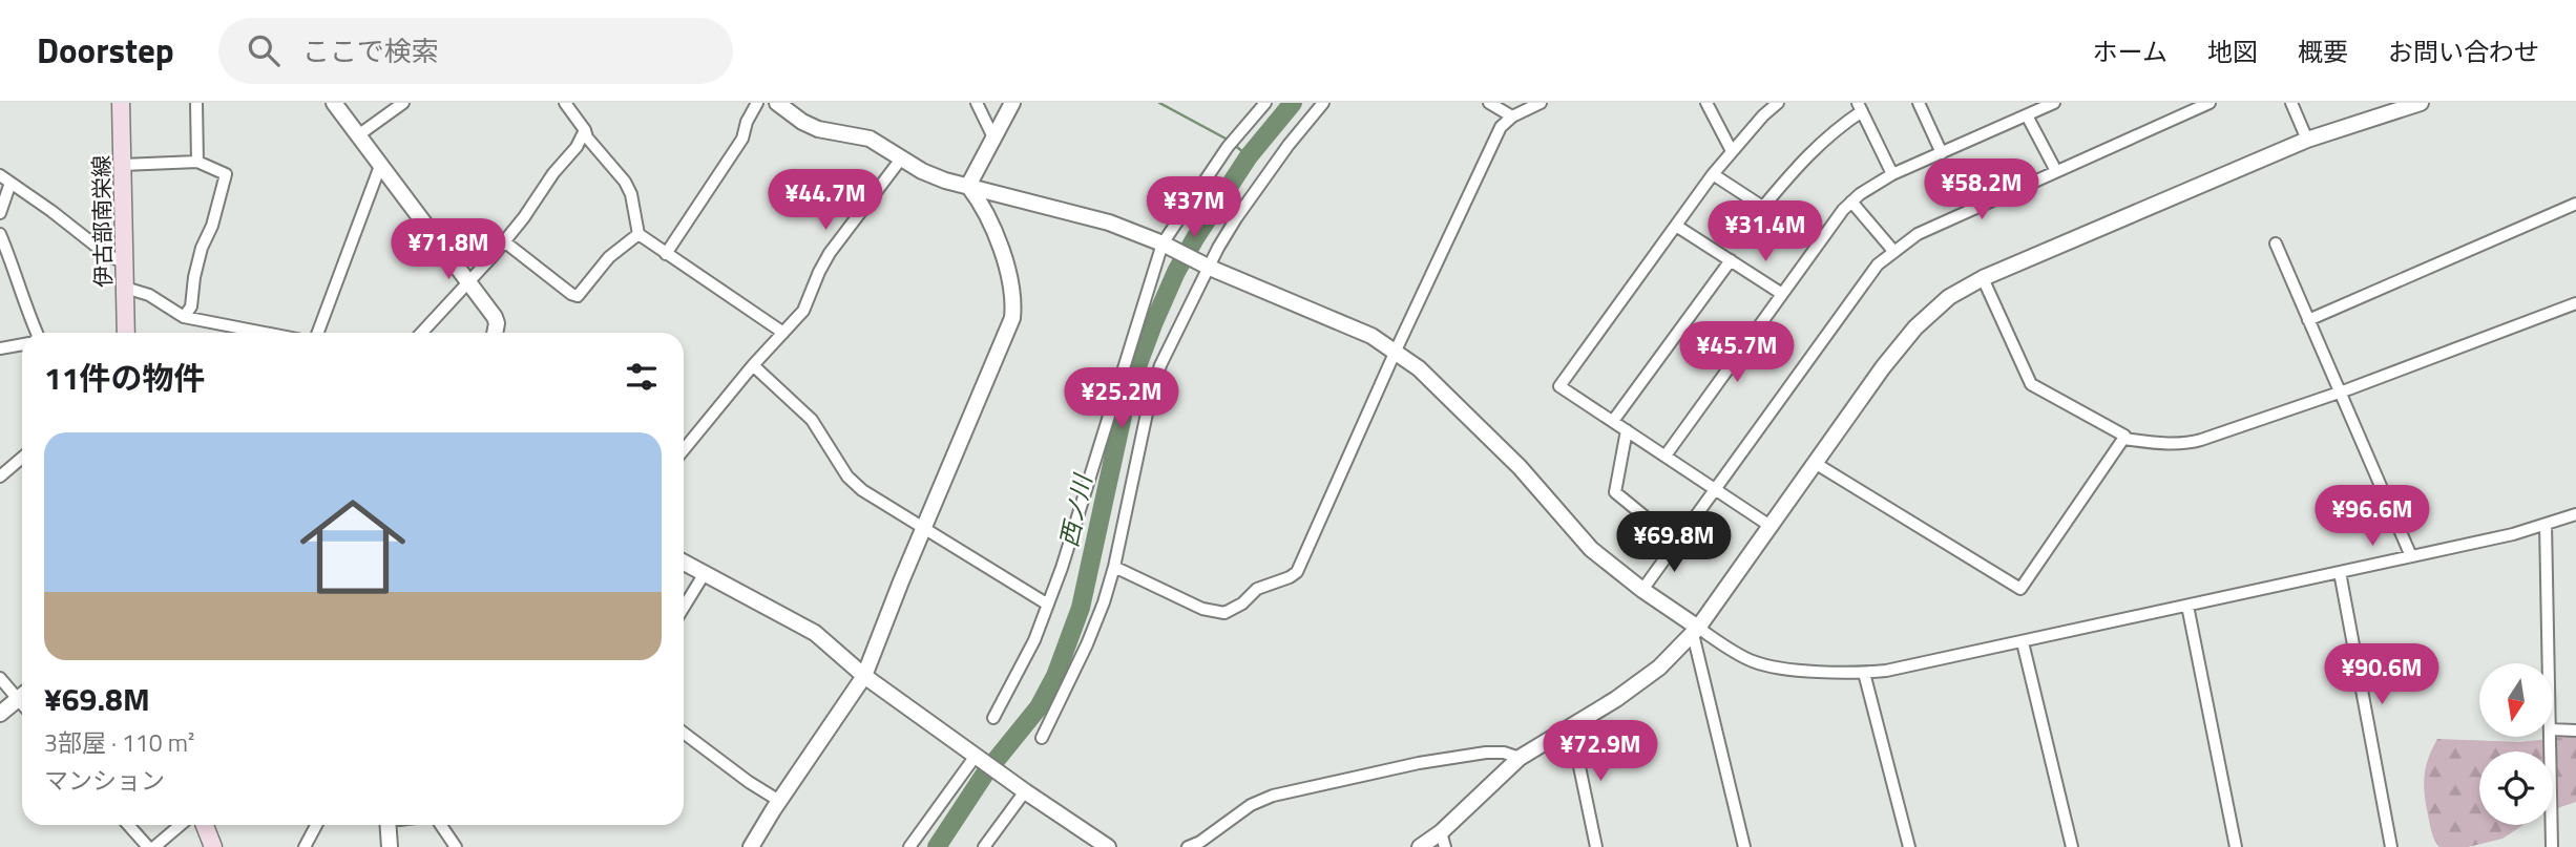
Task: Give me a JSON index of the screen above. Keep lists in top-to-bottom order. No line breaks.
{"streets":{"main road":["伊古部南栄線"]},"water":["西ノ川"],"north":"bottom","page":{"header":"Doorstep","search":"ここで検索","nav":["ホーム","地図","概要","お問い合わせ"],"price":["¥58.2M","¥44.7M","¥37M","¥31.4M","¥71.8M","¥45.7M","¥25.2M","¥96.6M","¥69.8M","¥90.6M","¥72.9M"],"heading":"11件の物件","list":[{"name":"¥69.8M","note":"3部屋 · 110 m² · マンション"}]}}
